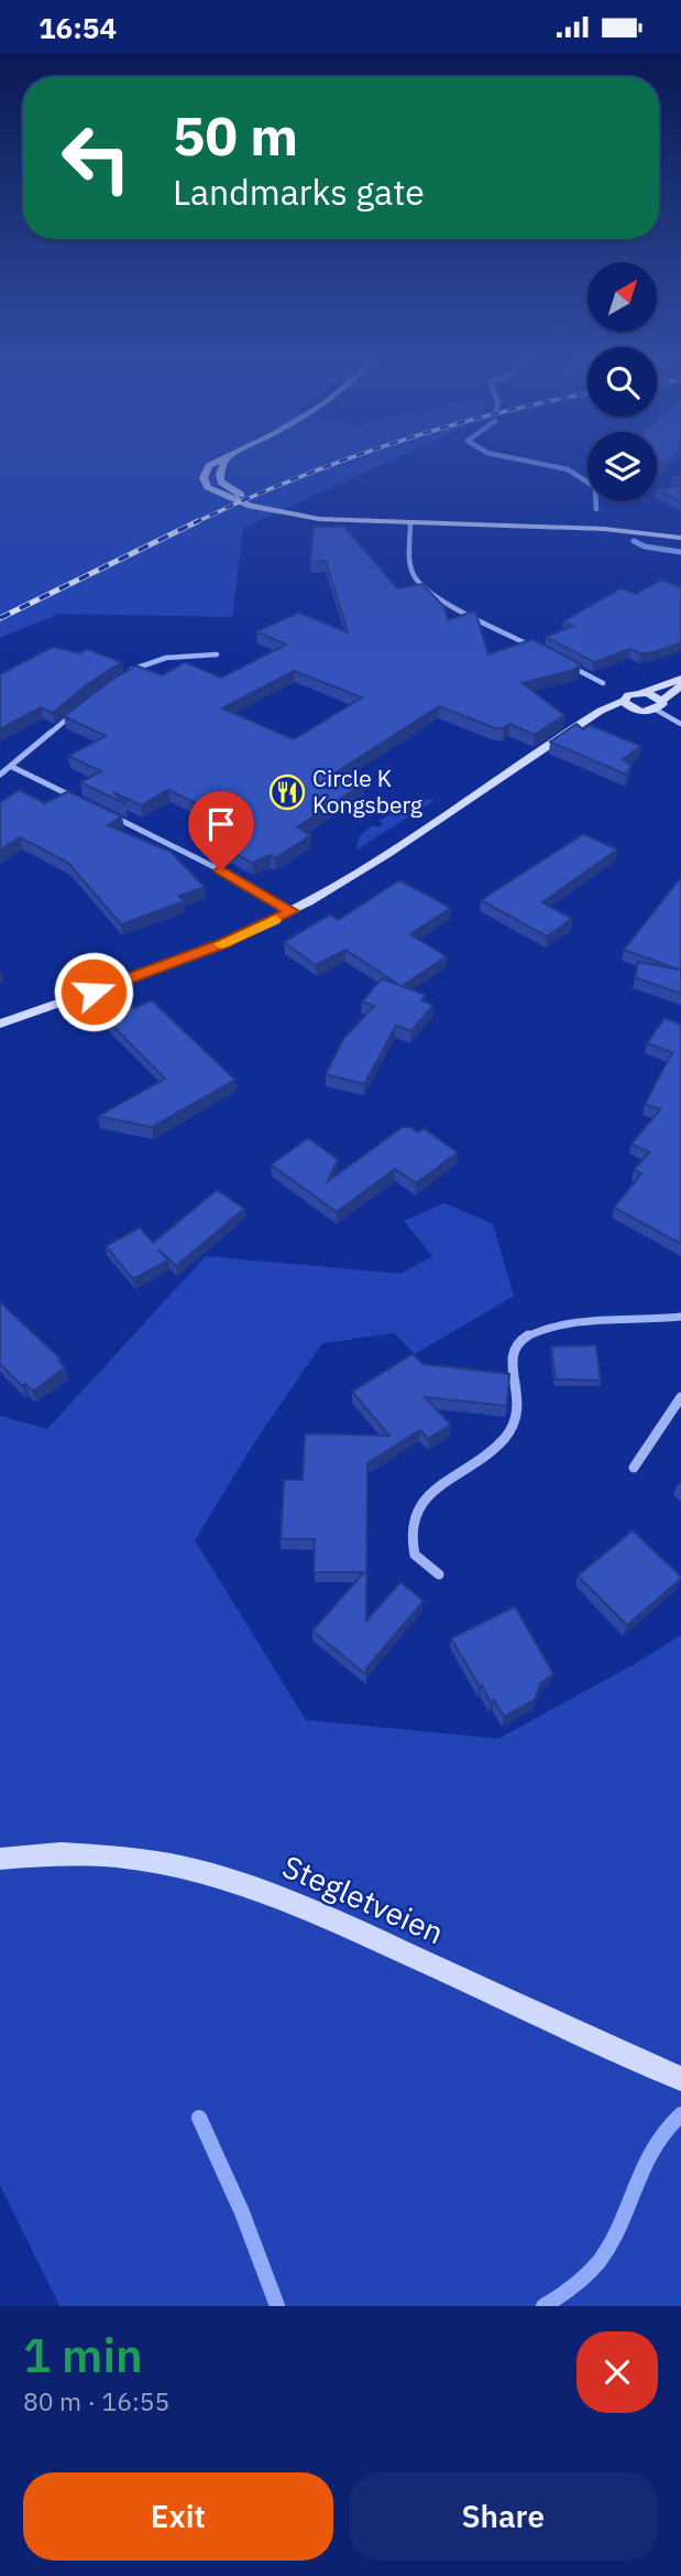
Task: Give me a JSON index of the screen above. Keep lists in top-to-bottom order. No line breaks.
{"streets":{"street":["Stegletveien"]},"places":{"restaurant":["Circle K Kongsberg"]},"north":"top right","page":{"status":"16:54","turn":["50 m","Landmarks gate"],"heading":["1 min","80 m · 16:55"],"buttons":["Exit","Share"]}}
